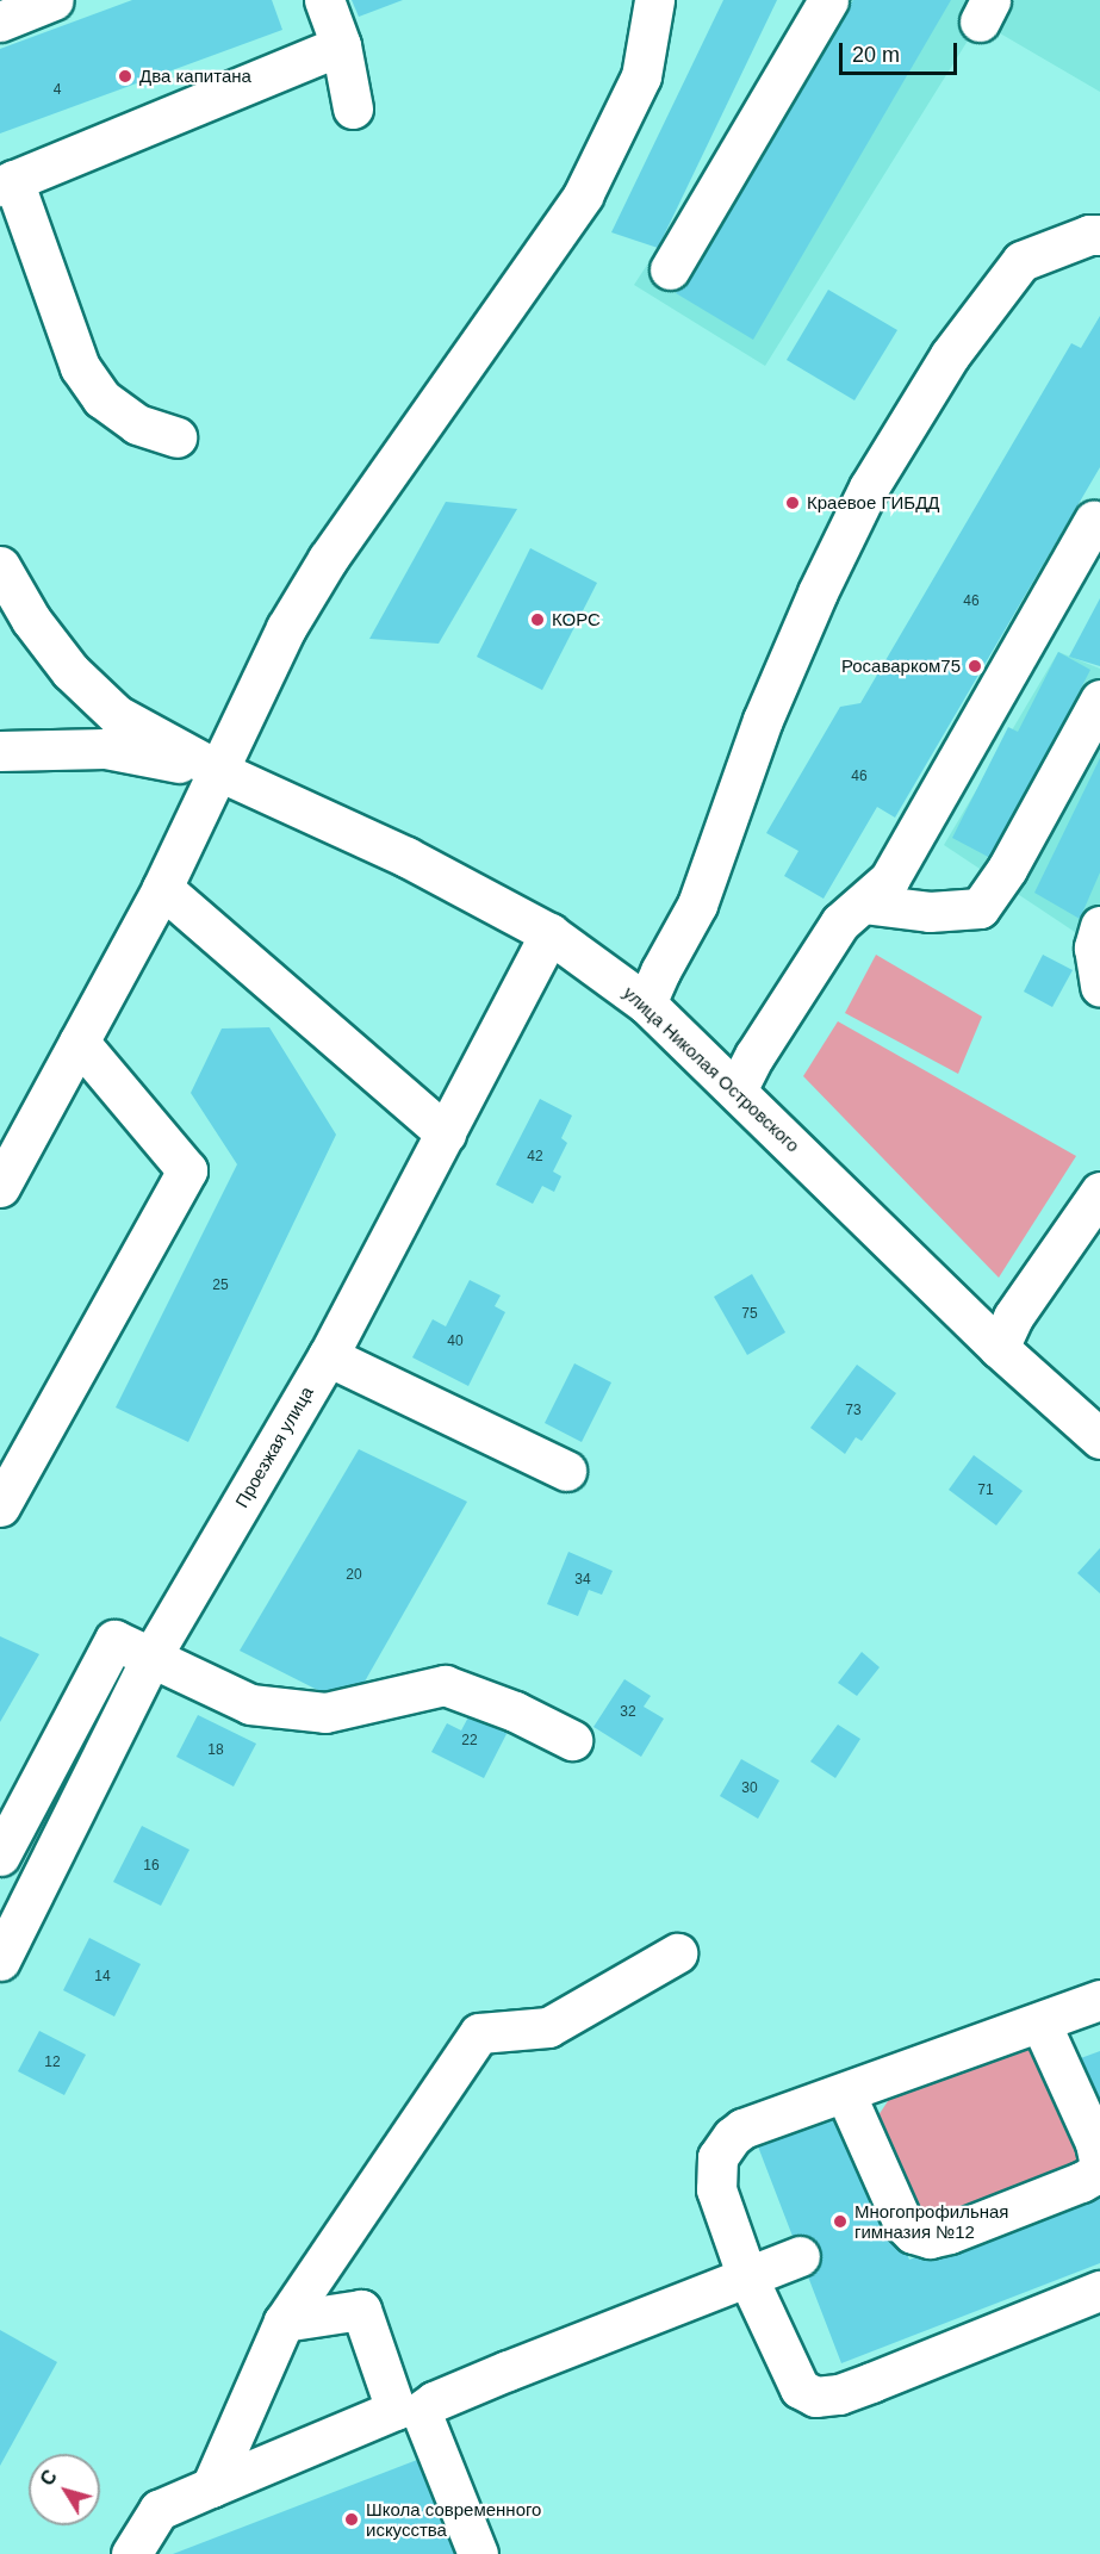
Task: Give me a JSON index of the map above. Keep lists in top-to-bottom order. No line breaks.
{"streets":{"street":["улица Николая Островского","Проезжая улица"]},"crossings":[["улица Николая Островского","Проезжая улица"]],"places":["Два капитана","Краевое ГИБДД","КОРС","Росаварком75","Многопрофильная гимназия №12","Школа современного искусства"],"house_numbers":["4","46","46","42","25","75","40","73","71","20","34","32","22","18","30","16","14","12"],"scale_bar":"20 m","north":"top left"}
